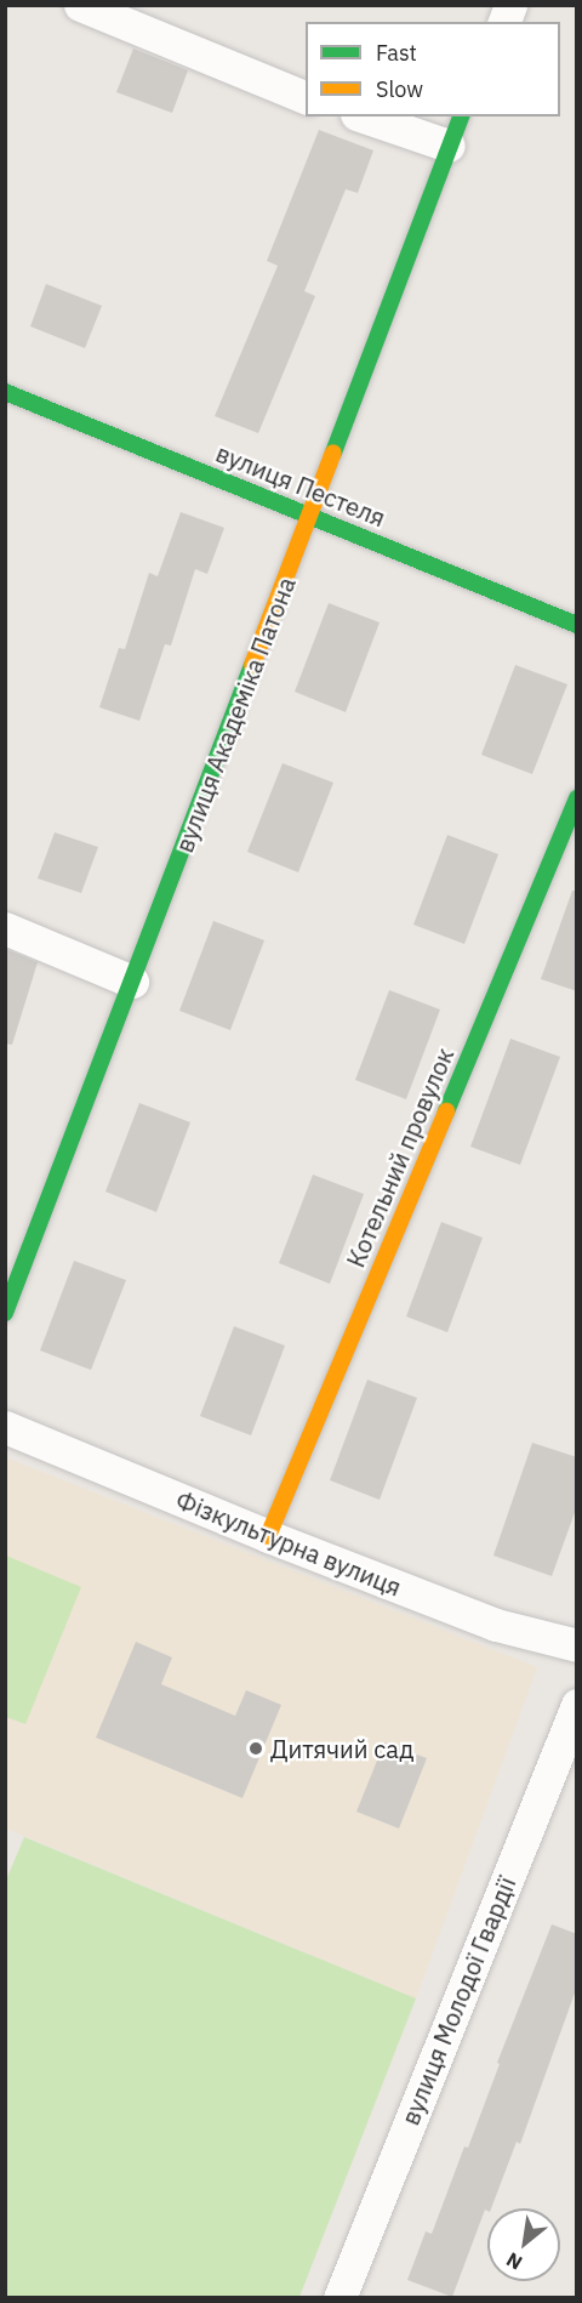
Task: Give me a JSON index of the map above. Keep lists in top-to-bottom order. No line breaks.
{"streets":{"street":["вулиця Пестеля","вулиця Академіка Патона","Котельний провулок","Фізкультурна вулиця","вулиця Молодої Гвардії"]},"crossings":[["вулиця Пестеля","вулиця Академіка Патона"],["Котельний провулок","Фізкультурна вулиця"]],"places":["Дитячий сад"],"legend":["Fast","Slow"],"north":"bottom left"}
